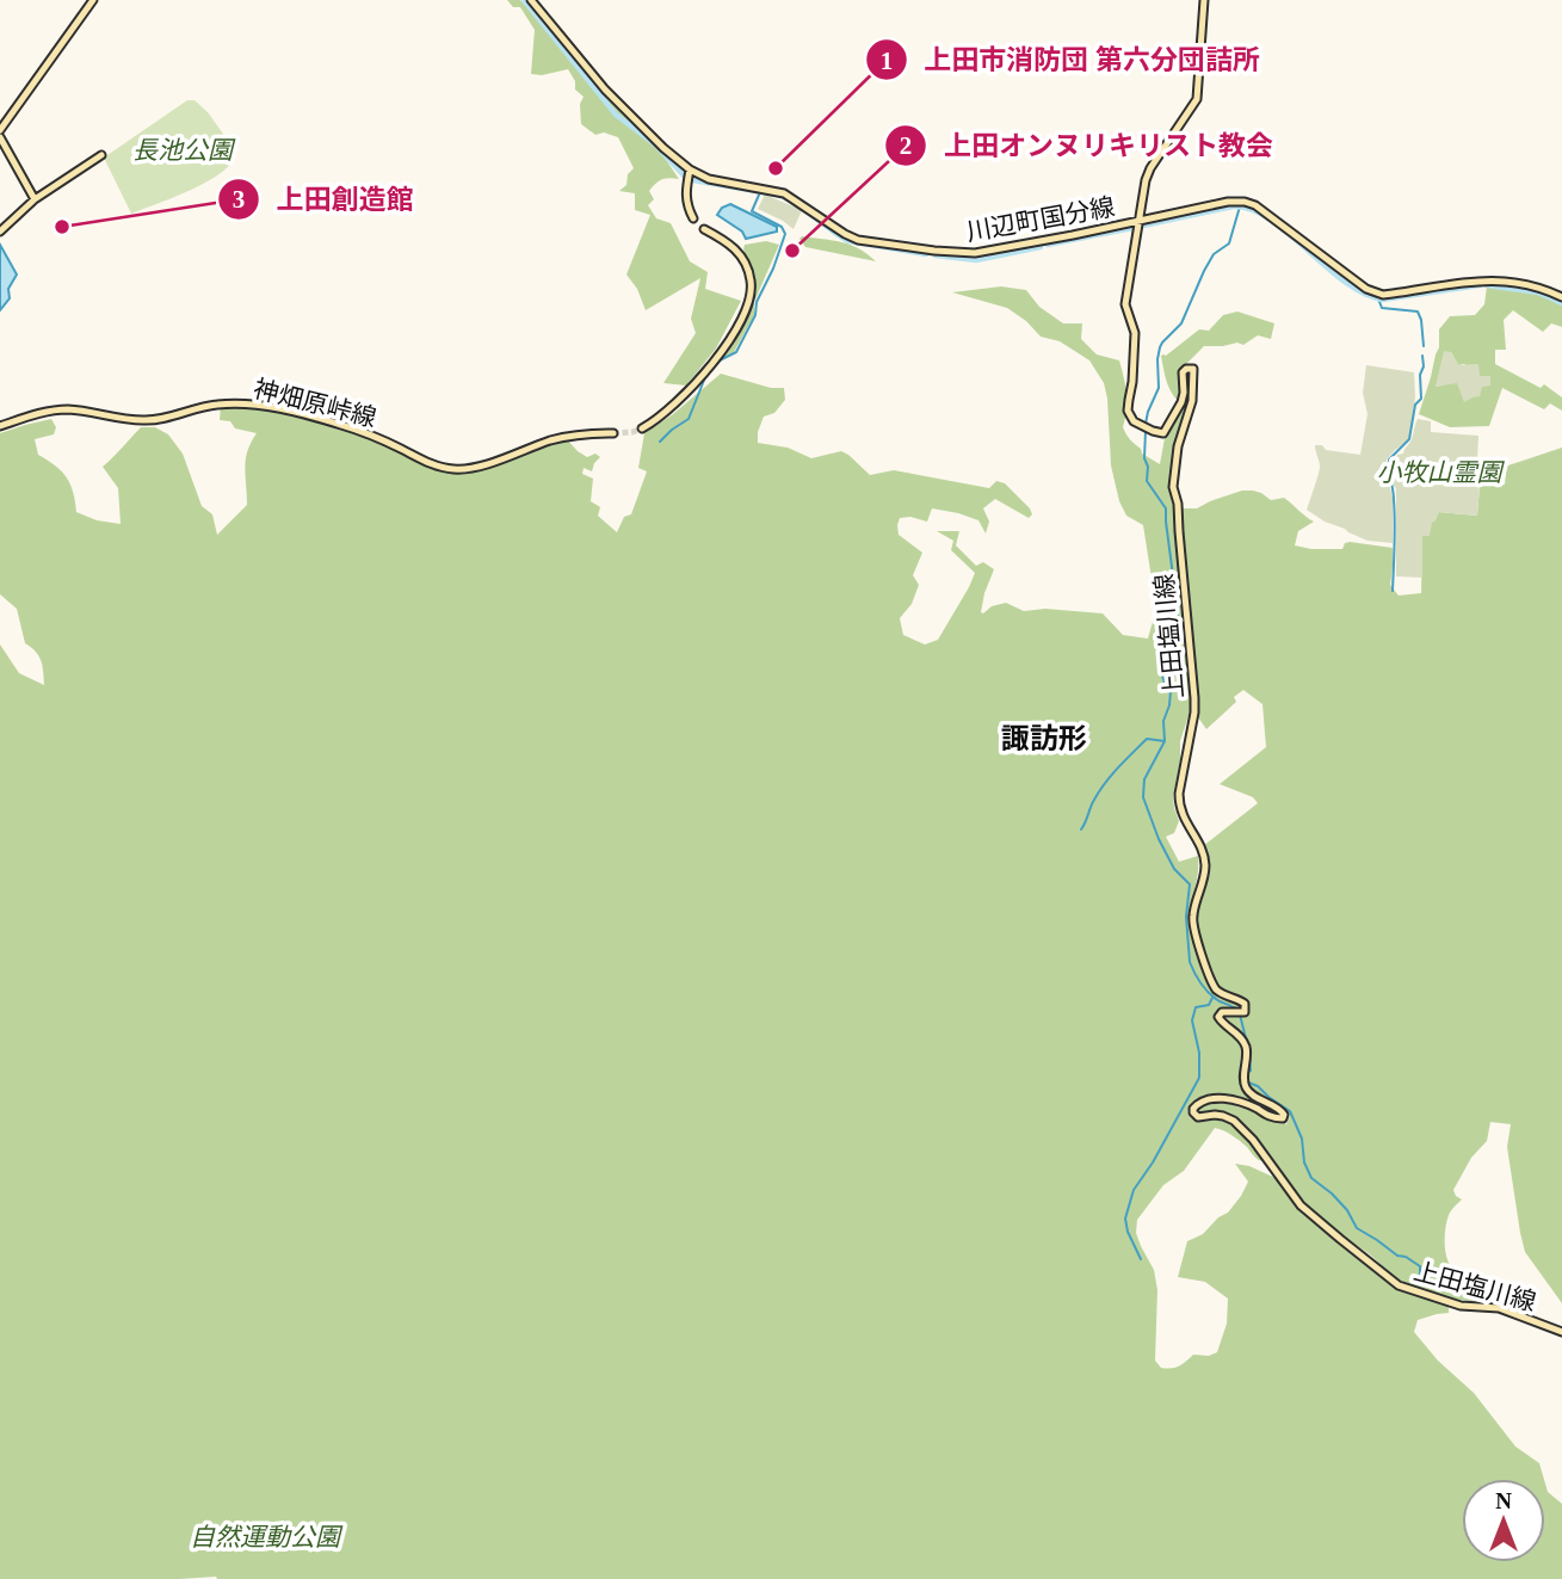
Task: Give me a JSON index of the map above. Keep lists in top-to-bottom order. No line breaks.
{"streets":{"street":["川辺町国分線","神畑原峠線","上田塩川線"]},"crossings":[["川辺町国分線","上田塩川線"]],"districts":["諏訪形"],"parks":["長池公園","小牧山霊園","自然運動公園"],"places":["上田市消防団 第六分団詰所","上田創造館","上田オンヌリキリスト教会"],"north":"top"}
